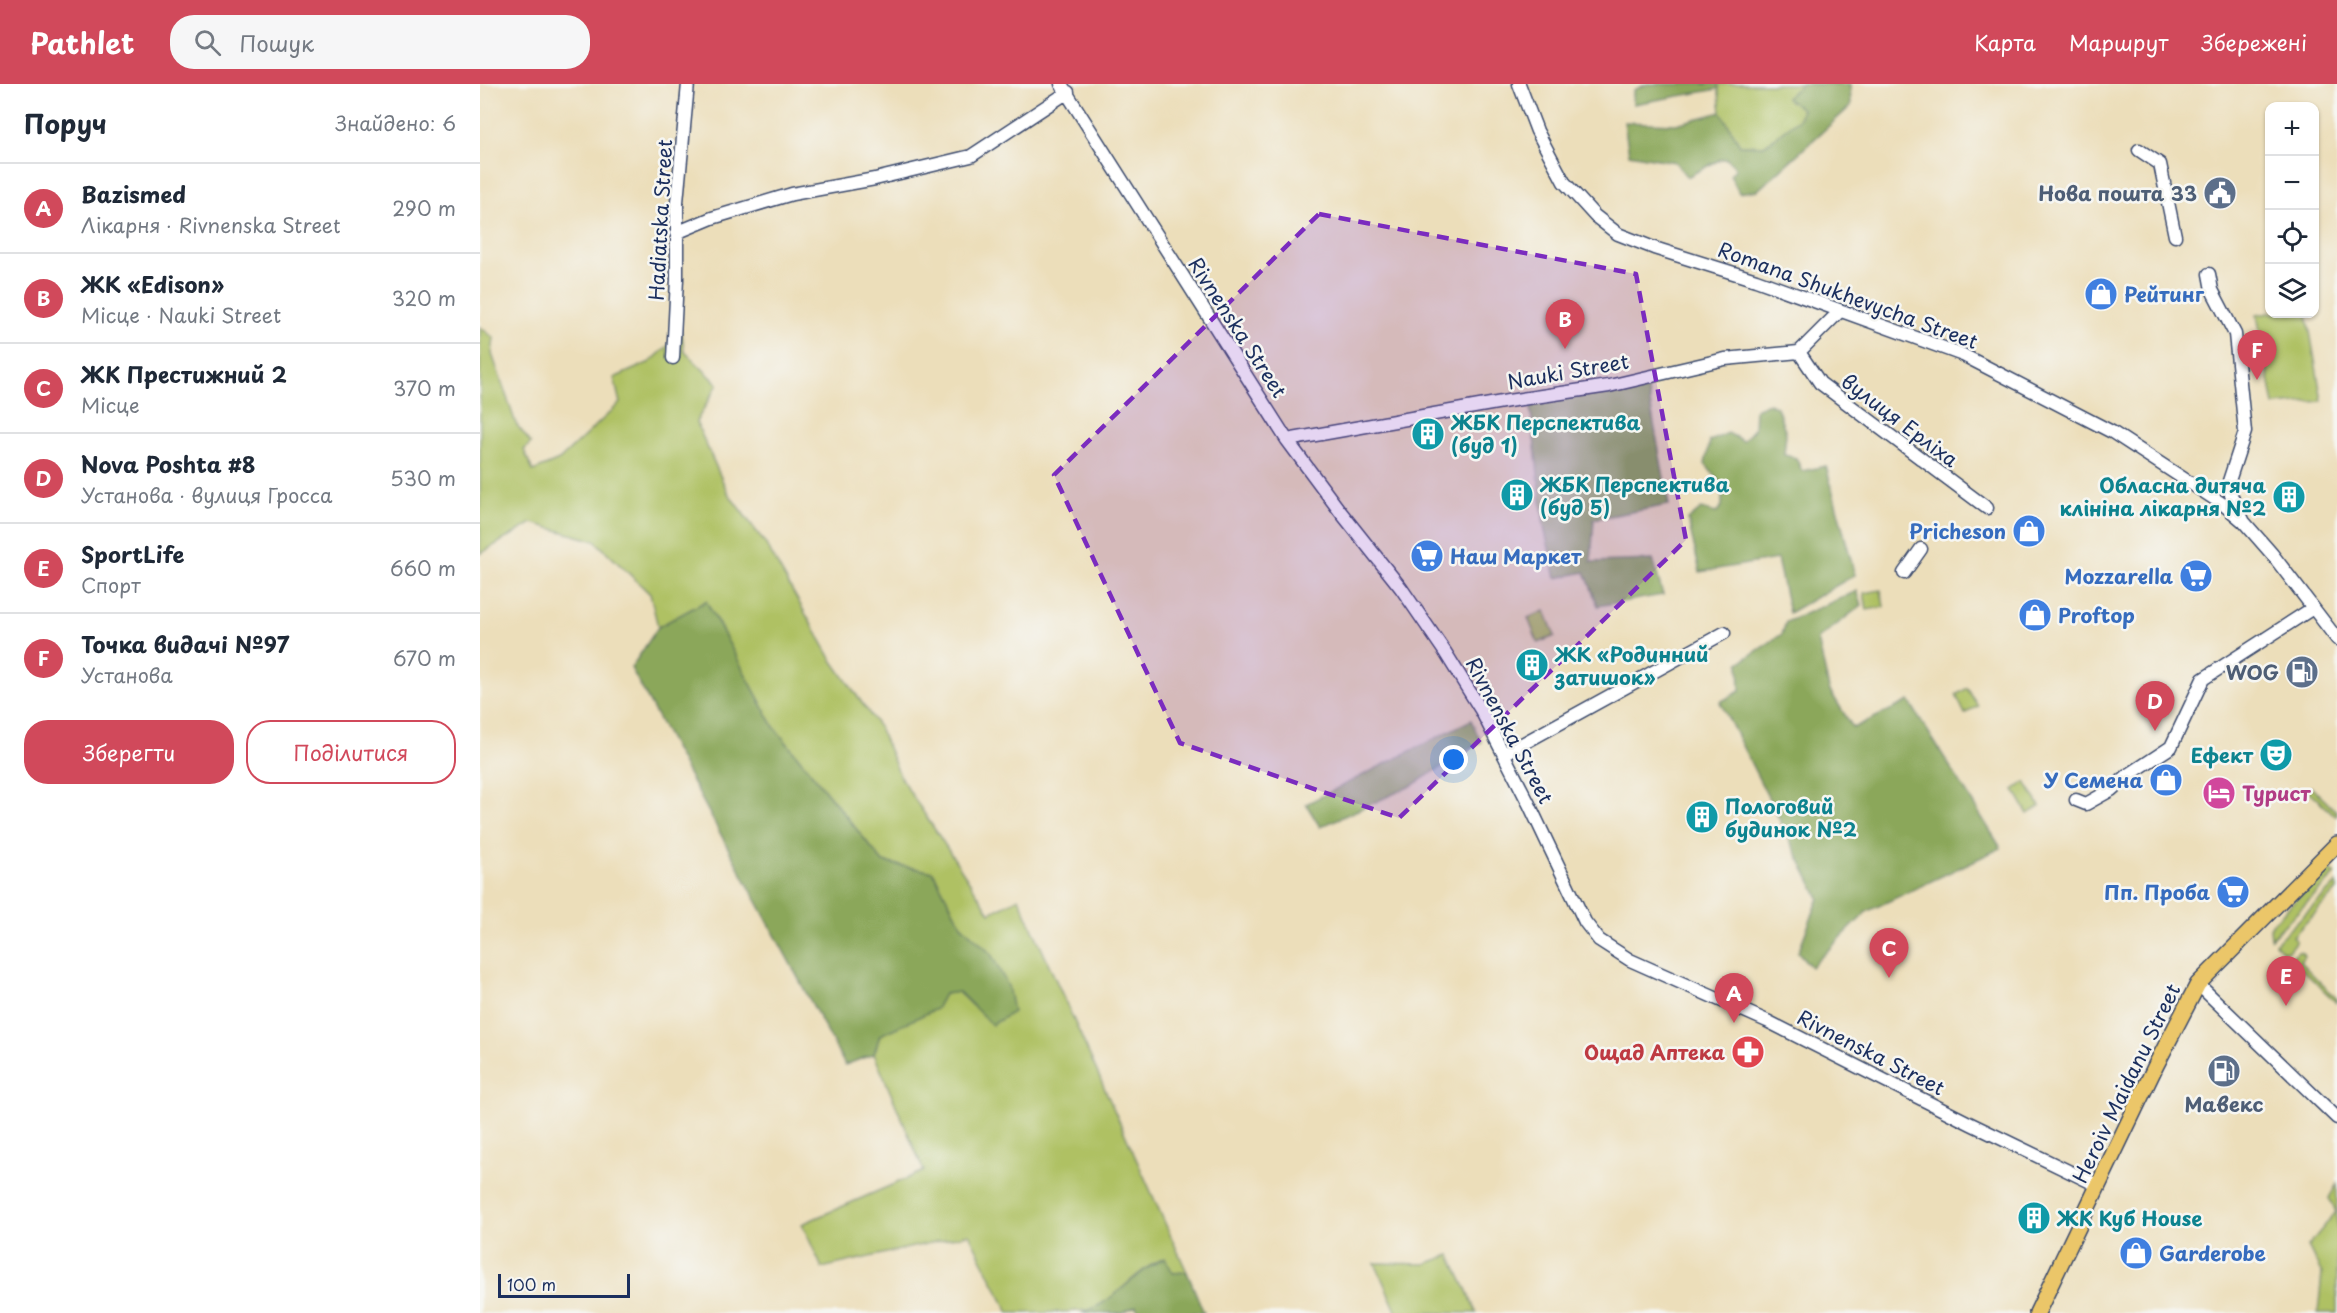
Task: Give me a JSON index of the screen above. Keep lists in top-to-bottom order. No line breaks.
{"streets":{"main road":["Heroiv Maidanu Street"],"street":["Hadiatska Street","Romana Shukhevycha Street","Rivnenska Street","Nauki Street","вулиця Ерліха"]},"crossings":[["Rivnenska Street","Nauki Street"],["Rivnenska Street","Heroiv Maidanu Street"],["Nauki Street","вулиця Ерліха"]],"places":{"public building":["Нова пошта 33"],"shop":["Рейтинг","Pricheson","Proftop","У Семена","Garderobe"],"building":["ЖБК Перспектива (буд 1)","ЖБК Перспектива (буд 5)","Обласна дитяча клініна лікарня №2","ЖК «Родинний затишок»","Пологовий будинок №2","ЖК Куб House"],"supermarket":["Наш Маркет","Mozzarella","Пп. Проба"],"fuel station":["WOG","Мавекс"],"theatre":["Ефект"],"hotel":["Турист"],"pharmacy":["Ощад Аптека"]},"scale_bar":"100 m","page":{"header":"Pathlet","search":"Пошук","nav":["Карта","Маршрут","Збережені"],"heading":["Поруч","Знайдено: 6"],"map_buttons":["+","−"],"list":[{"mark":"A","name":"Bazismed","note":"Лікарня · Rivnenska Street","value":"290 m"},{"mark":"B","name":"ЖК «Edison»","note":"Місце · Nauki Street","value":"320 m"},{"mark":"C","name":"ЖК Престижний 2","note":"Місце","value":"370 m"},{"mark":"D","name":"Nova Poshta #8","note":"Установа · вулиця Гросса","value":"530 m"},{"mark":"E","name":"SportLife","note":"Спорт","value":"660 m"},{"mark":"F","name":"Точка видачі №97","note":"Установа","value":"670 m"}],"pins":["B","F","D","C","E","A"],"buttons":["Зберегти","Поділитися"],"scale":"100 m"}}
